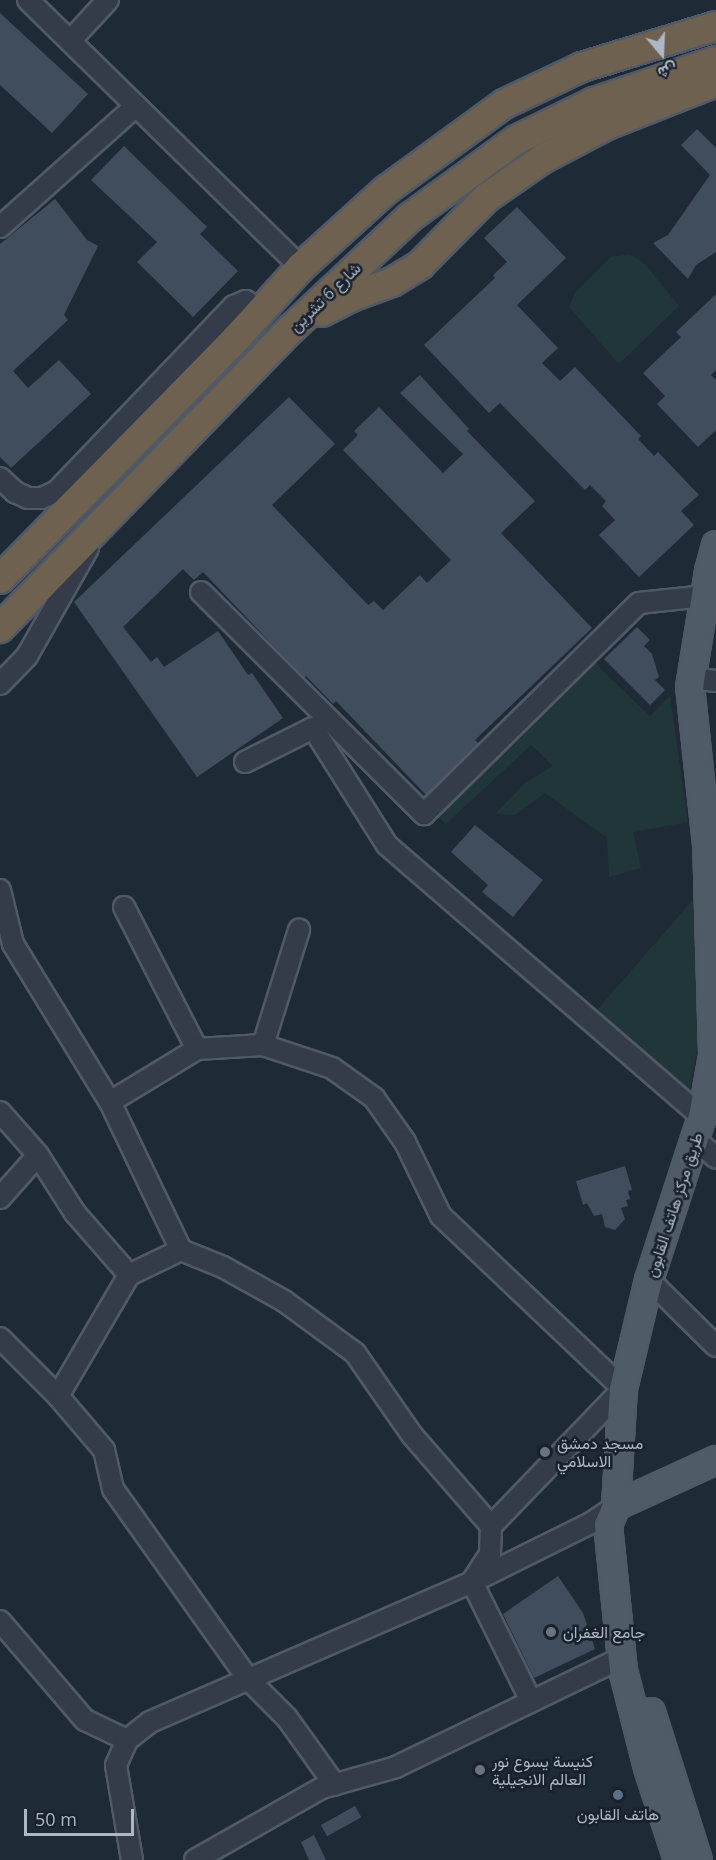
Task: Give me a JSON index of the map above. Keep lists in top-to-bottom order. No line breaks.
{"streets":{"highway":["شارع 6 تشرين"],"main road":["طريق مركز هاتف القابون"]},"places":["مسجد دمشق الاسلامي","جامع الغفران","كنيسة يسوع نور العالم الانجيلية","هاتف القابون"],"scale_bar":"50 m","north":"bottom"}
